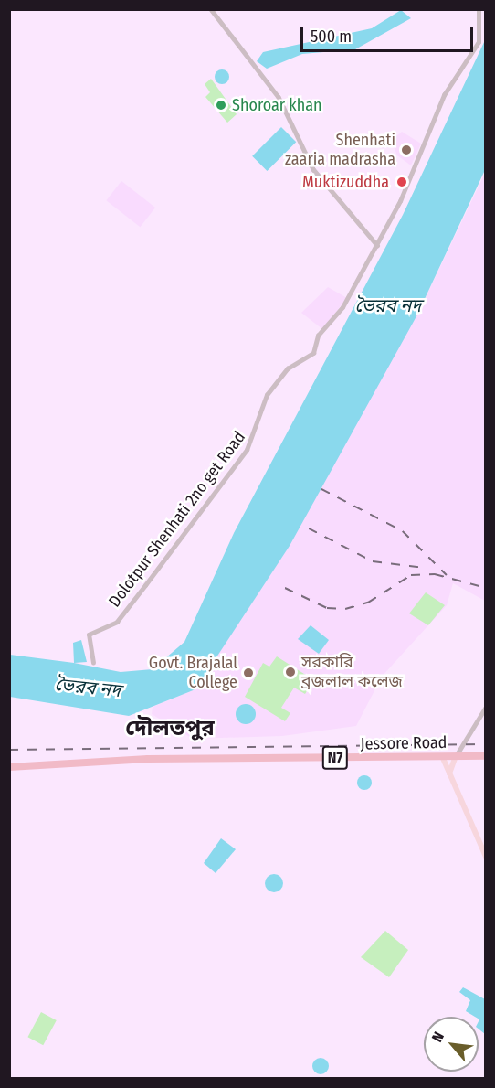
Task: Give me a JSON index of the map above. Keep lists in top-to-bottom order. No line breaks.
{"streets":{"highway":["Jessore Road","N7"],"street":["Dolotpur Shenhati 2no get Road"]},"districts":["দৌলতপুর"],"water":["ভৈরব নদ"],"places":["Shoroar khan","Shenhati zaaria madrasha","Muktizuddha","সরকারি ব্রজলাল কলেজ","Govt. Brajalal College"],"scale_bar":"500 m","north":"top left"}
